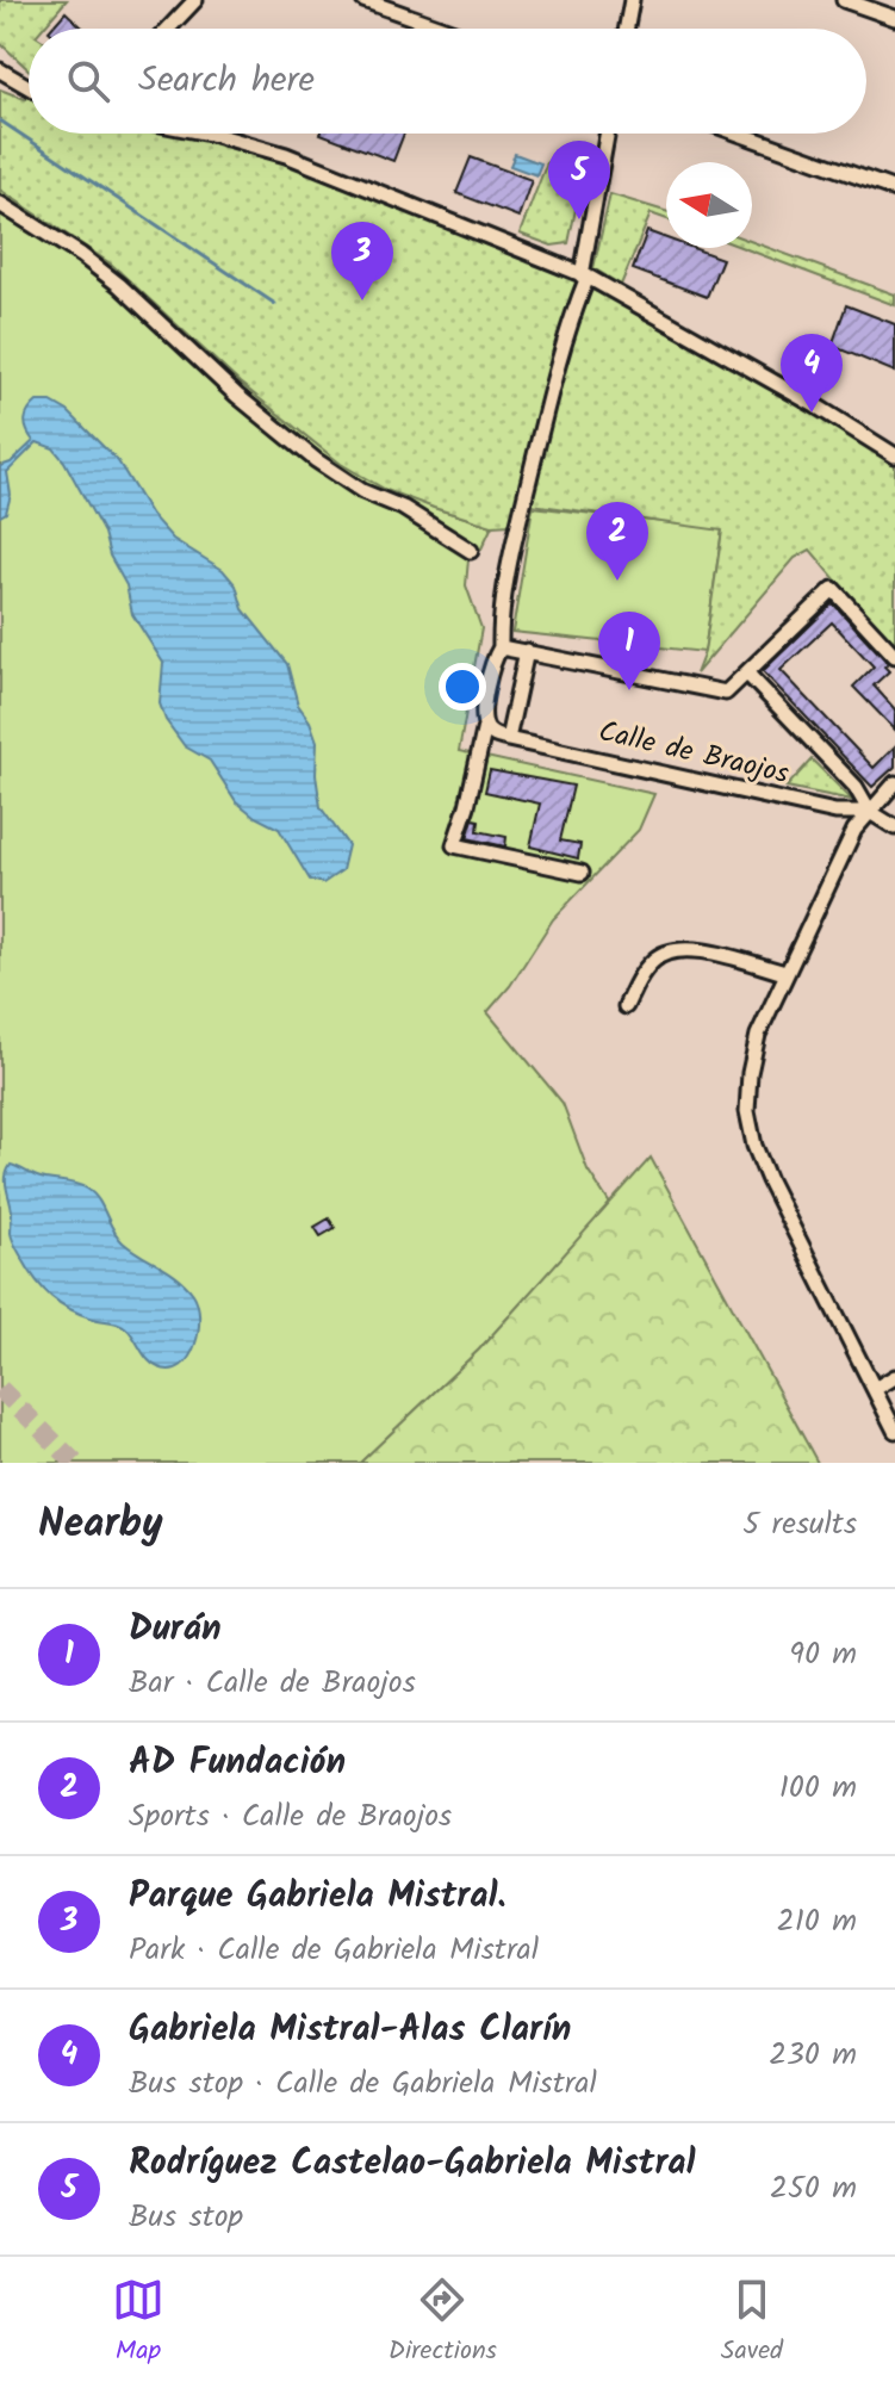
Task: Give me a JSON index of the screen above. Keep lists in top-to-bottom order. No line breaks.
{"streets":{"street":["Calle de Braojos"]},"north":"left","page":{"search":"Search here","pins":["5","3","4","2","1"],"heading":["Nearby","5 results"],"list":[{"mark":"1","name":"Durán","note":"Bar · Calle de Braojos","value":"90 m"},{"mark":"2","name":"AD Fundación","note":"Sports · Calle de Braojos","value":"100 m"},{"mark":"3","name":"Parque Gabriela Mistral.","note":"Park · Calle de Gabriela Mistral","value":"210 m"},{"mark":"4","name":"Gabriela Mistral-Alas Clarín","note":"Bus stop · Calle de Gabriela Mistral","value":"230 m"},{"mark":"5","name":"Rodríguez Castelao-Gabriela Mistral","note":"Bus stop","value":"250 m"}],"nav":["Map","Directions","Saved"]}}
